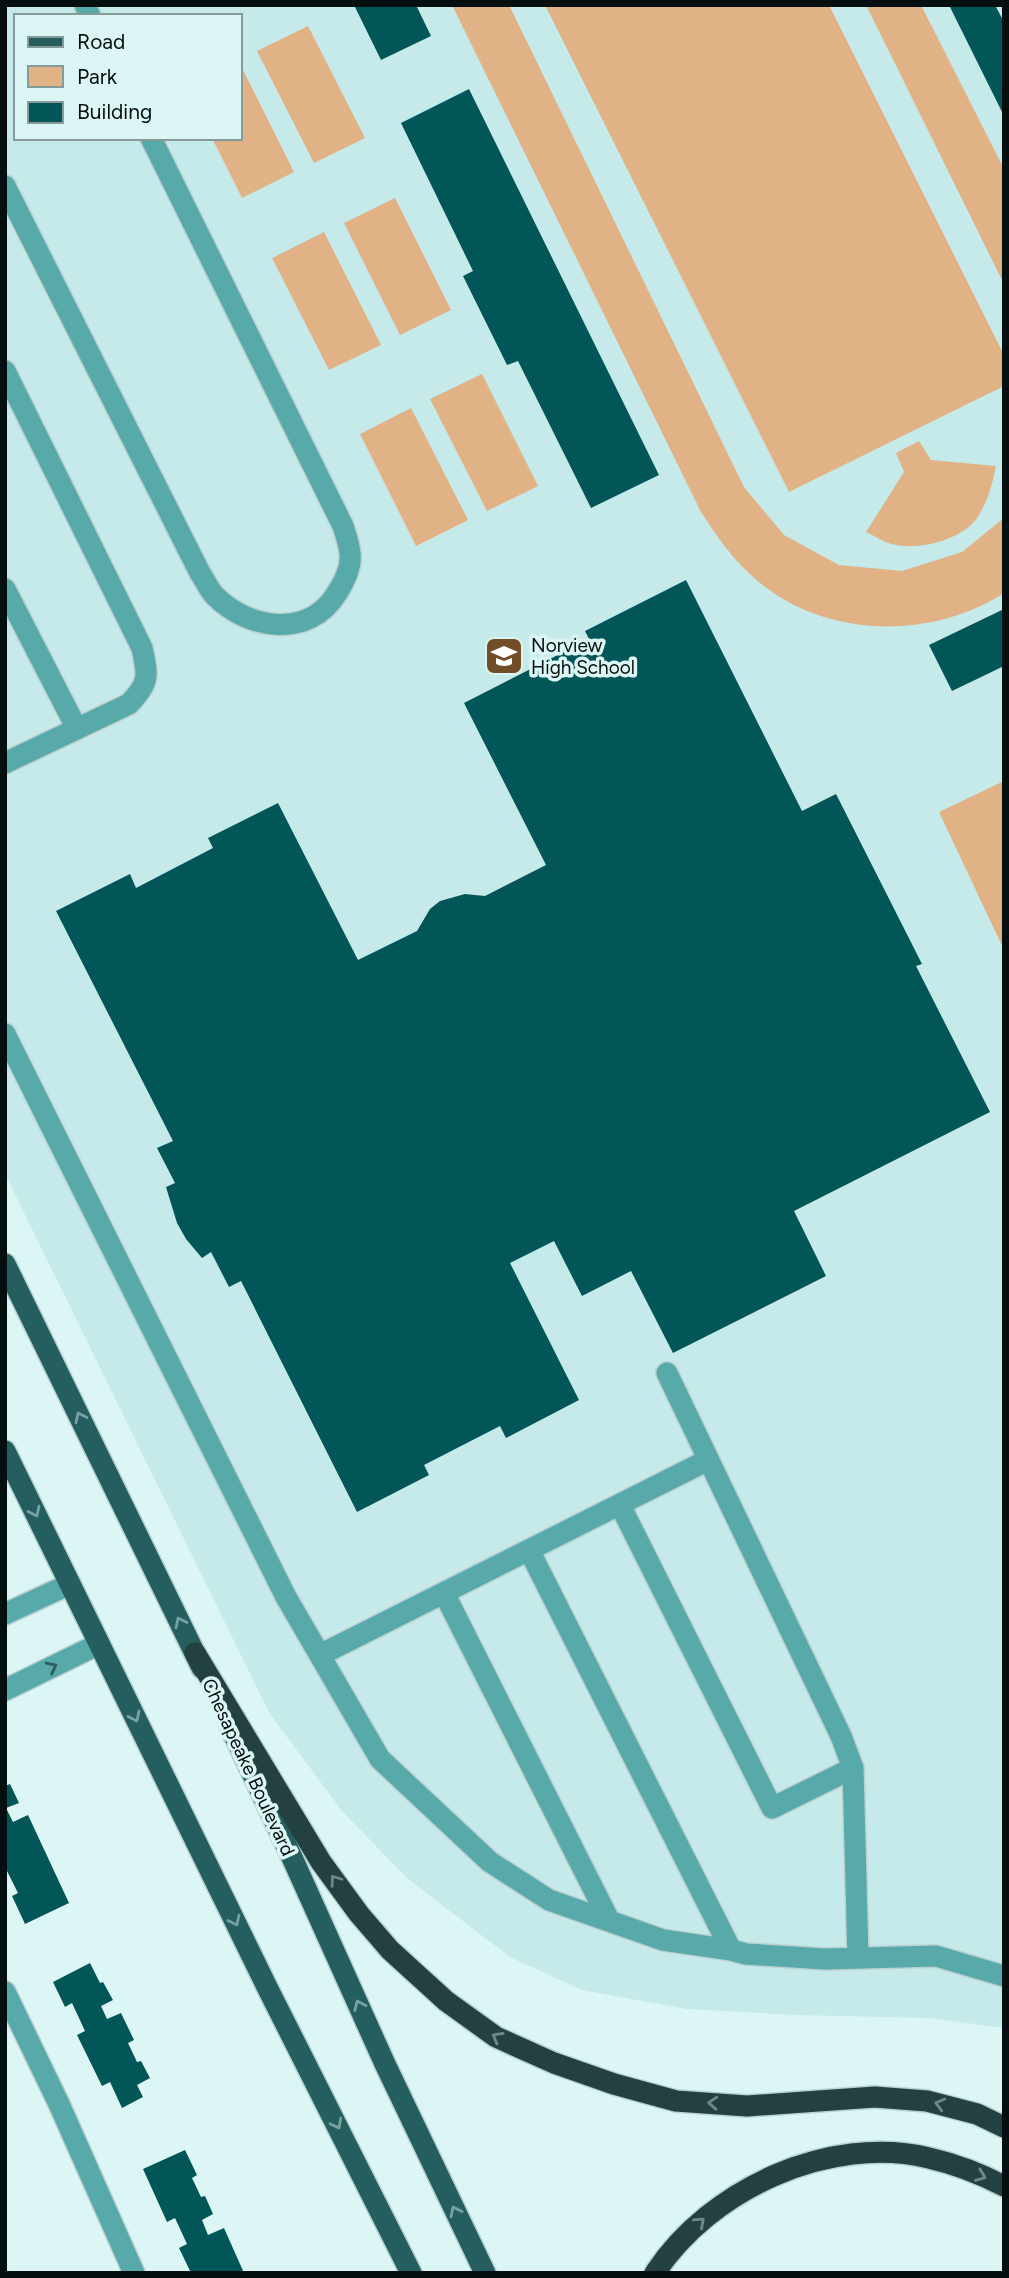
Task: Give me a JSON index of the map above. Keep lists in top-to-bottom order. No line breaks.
{"streets":{"main road":["Chesapeake Boulevard"]},"places":{"school or university":["Norview High School"]},"legend":["Road","Park","Building"]}
